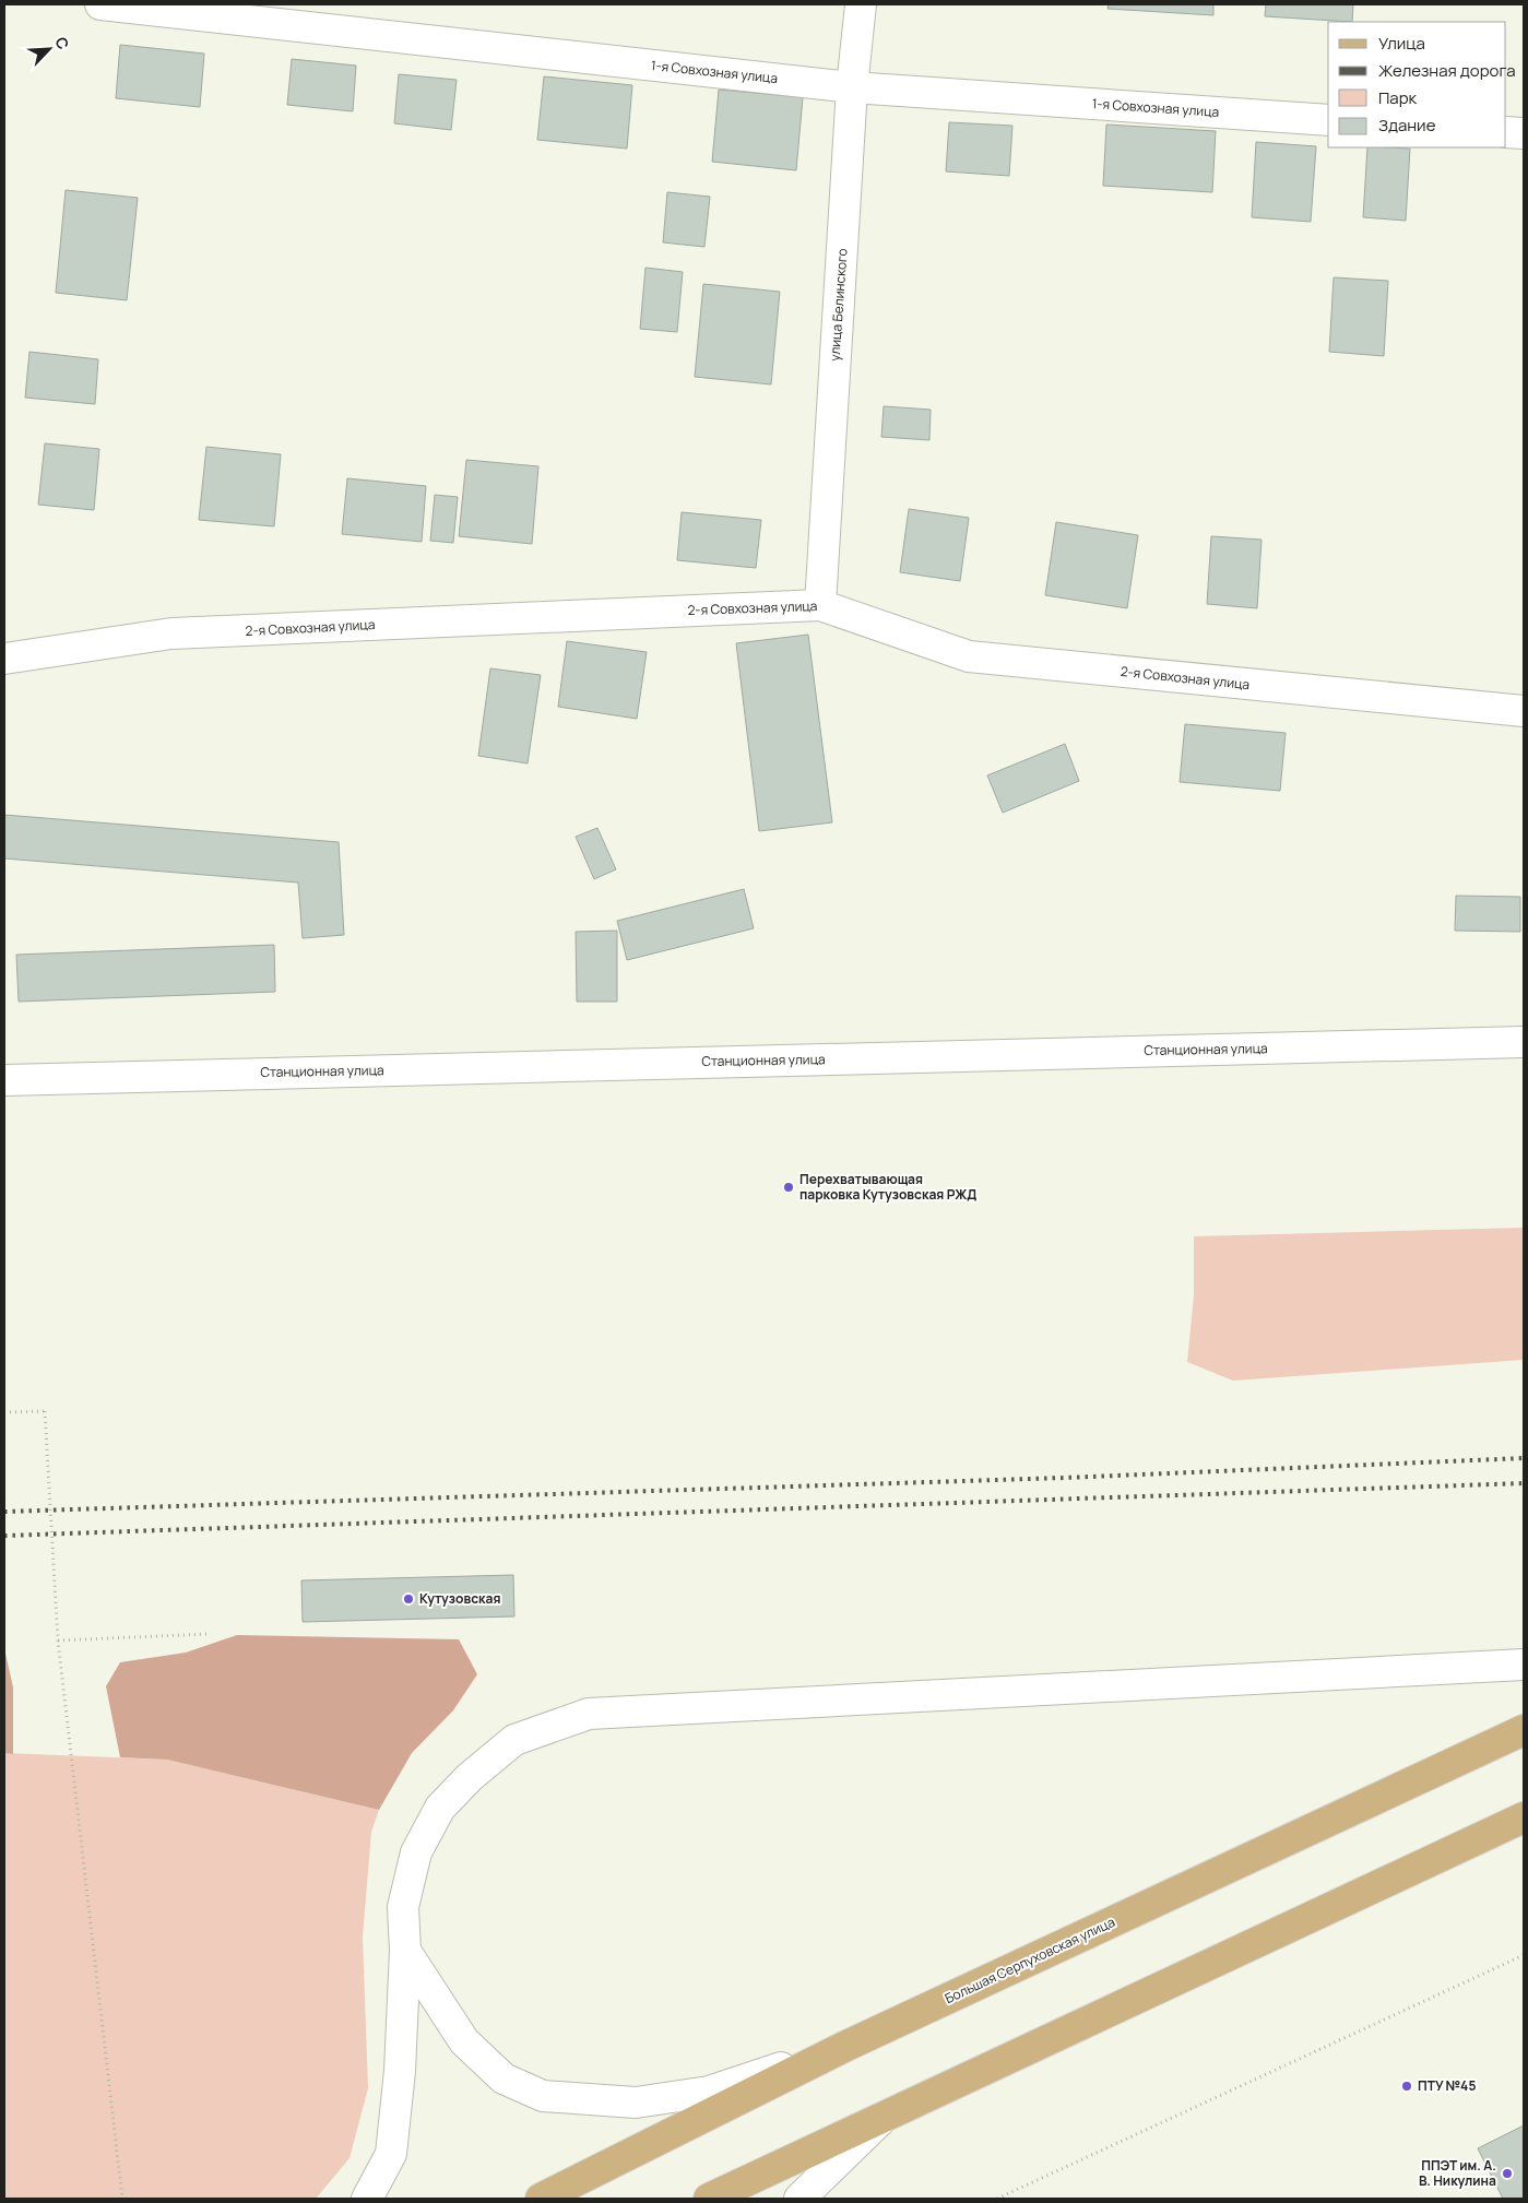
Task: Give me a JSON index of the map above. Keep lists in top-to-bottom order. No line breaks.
{"streets":{"main road":["Большая Серпуховская улица"],"street":["1-я Совхозная улица","улица Белинского","2-я Совхозная улица","Станционная улица"]},"crossings":[["1-я Совхозная улица","улица Белинского"],["улица Белинского","2-я Совхозная улица"]],"places":["Перехватывающая парковка Кутузовская РЖД","Кутузовская","ПТУ №45","ППЭТ им. А. В. Никулина"],"legend":["Улица","Железная дорога","Парк","Здание"],"north":"top right"}
